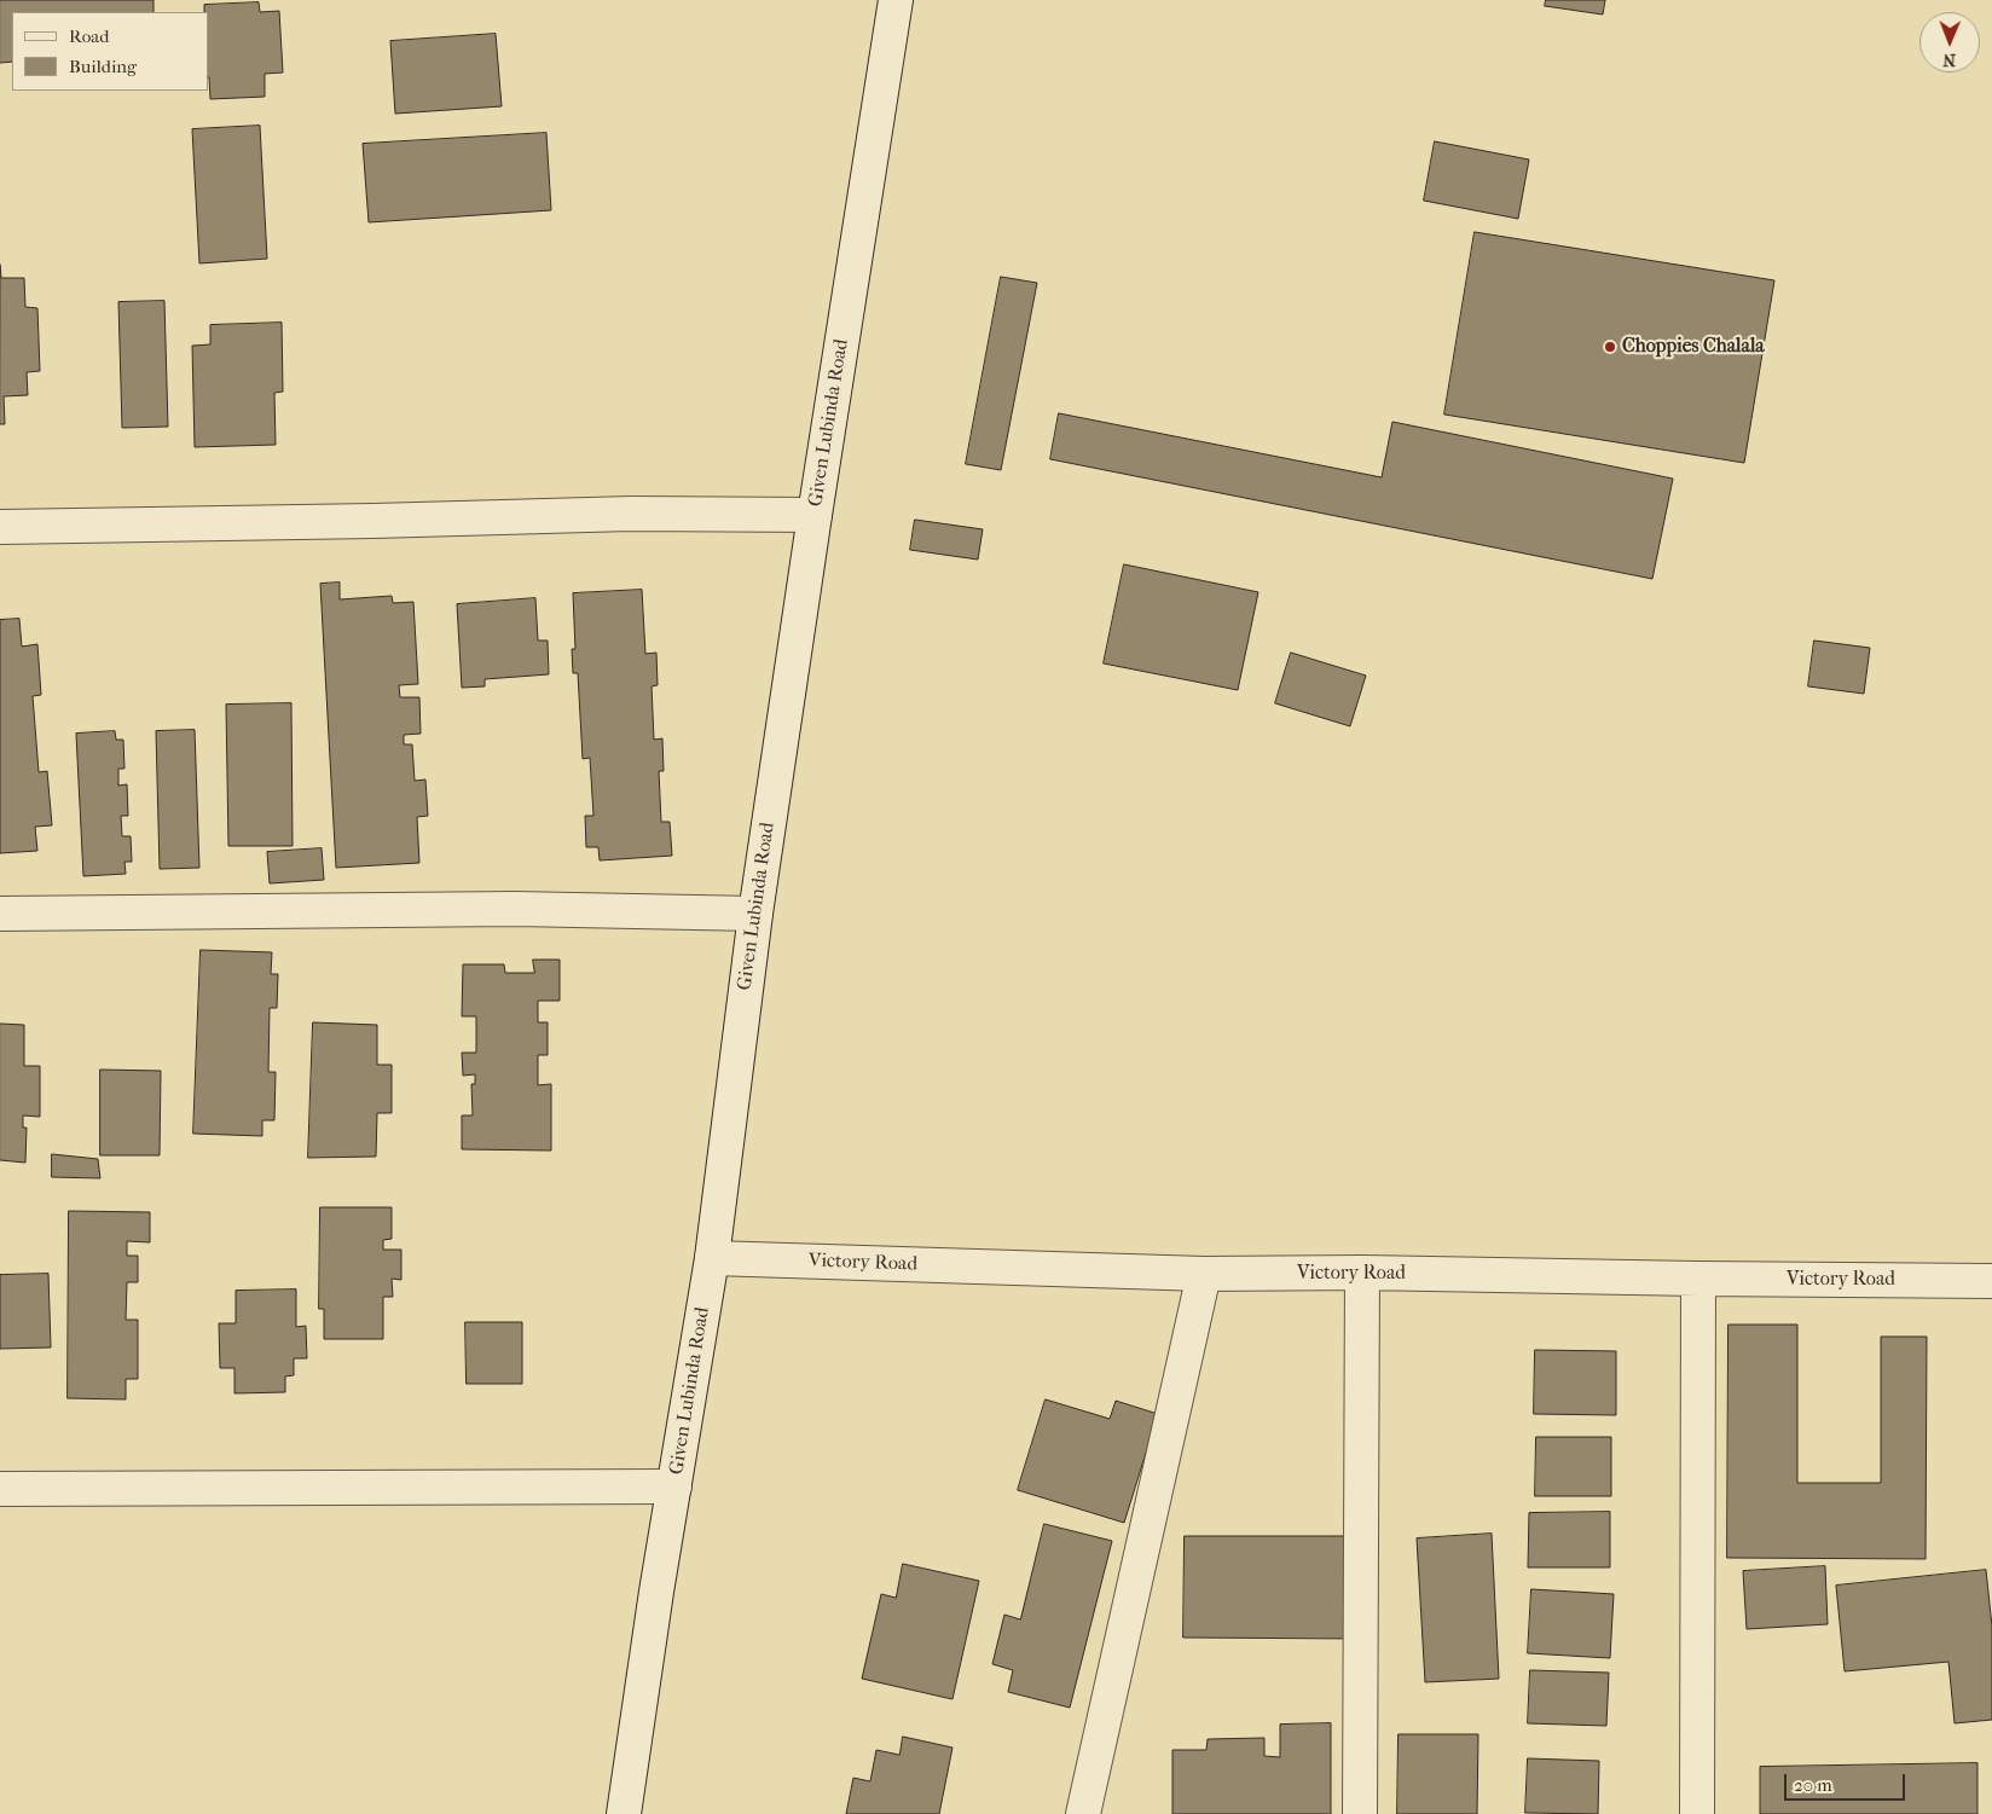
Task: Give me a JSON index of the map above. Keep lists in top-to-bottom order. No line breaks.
{"streets":{"street":["Given Lubinda Road","Victory Road"]},"crossings":[["Given Lubinda Road","Victory Road"]],"places":["Choppies Chalala"],"legend":["Road","Building"],"scale_bar":"20 m","north":"bottom"}
